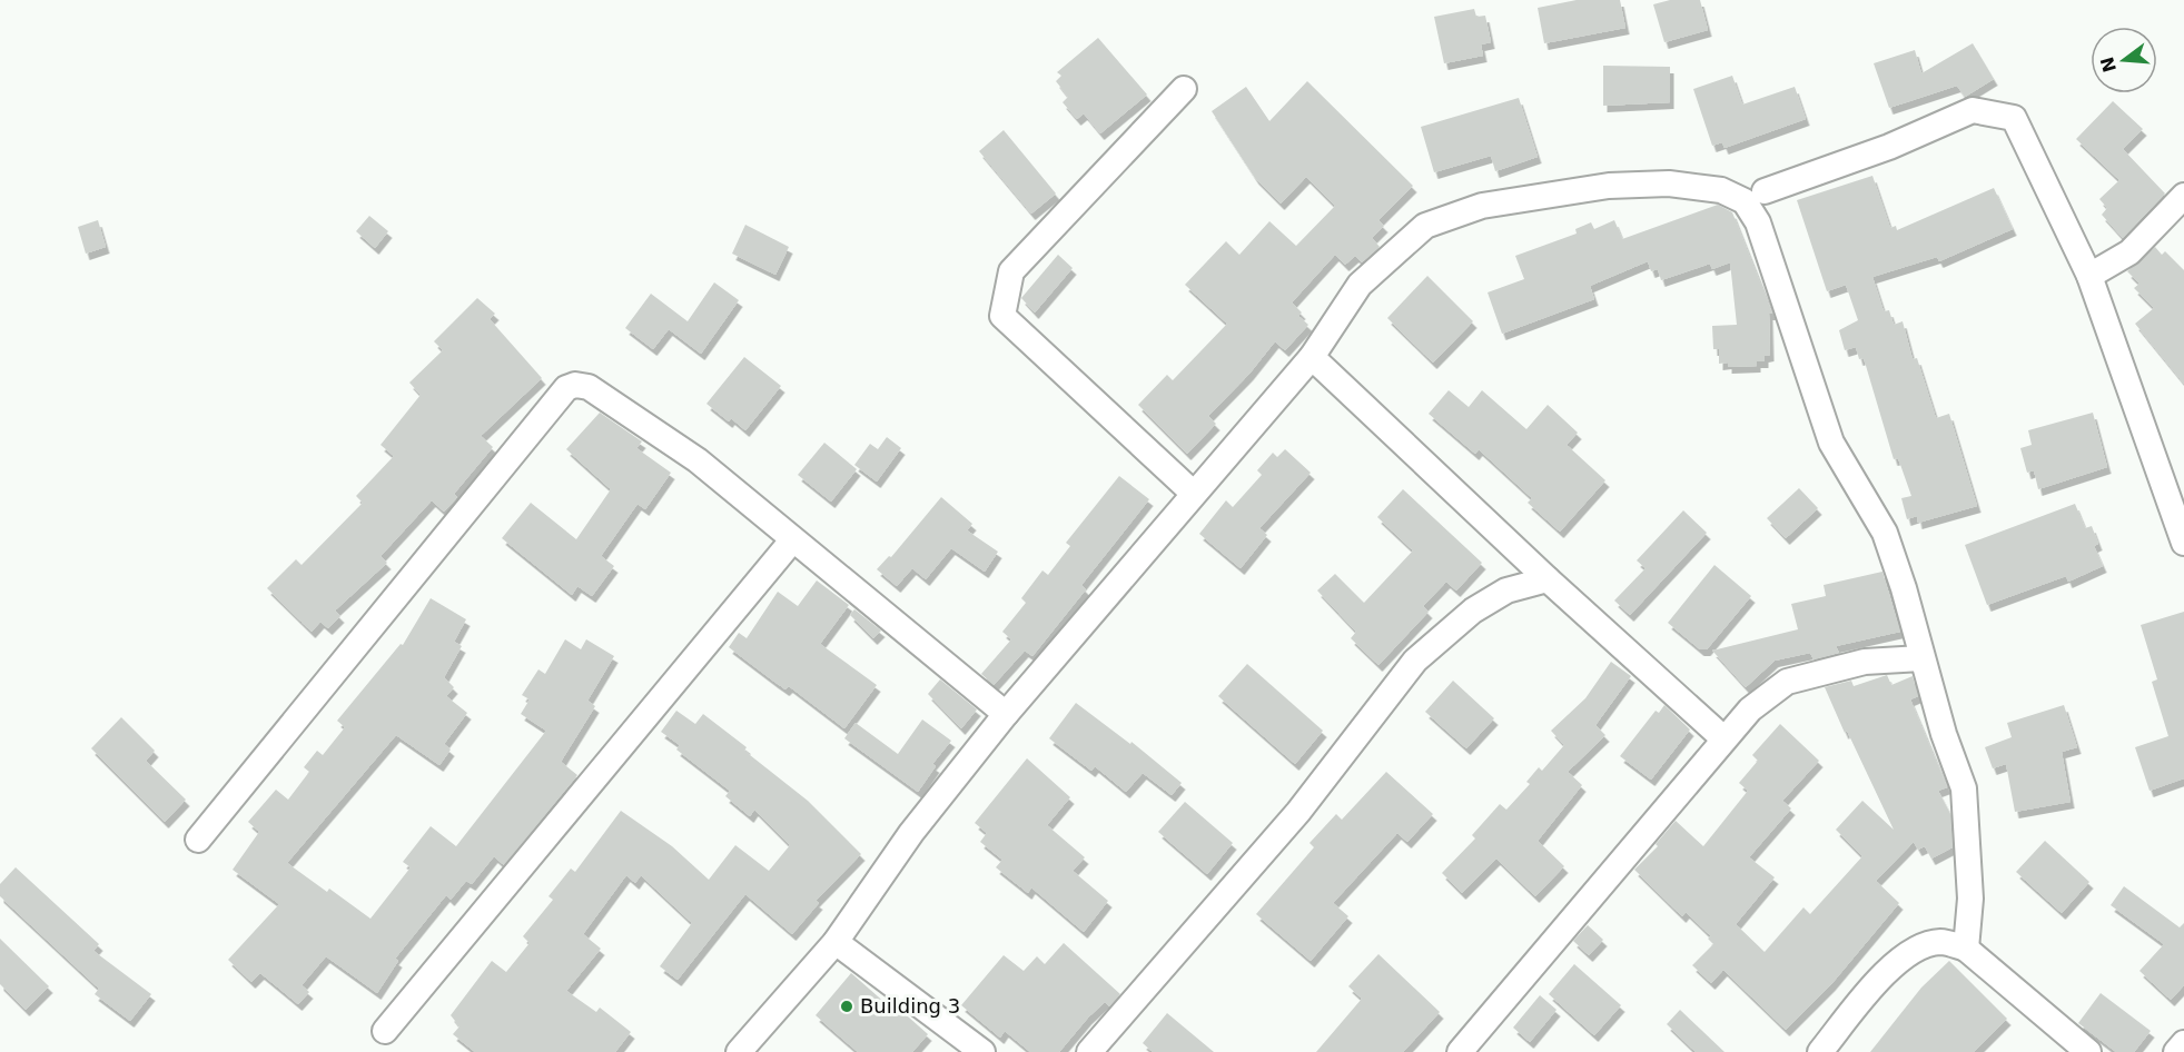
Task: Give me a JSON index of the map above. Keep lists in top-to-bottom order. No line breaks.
{"places":["Building 3"],"north":"left"}
